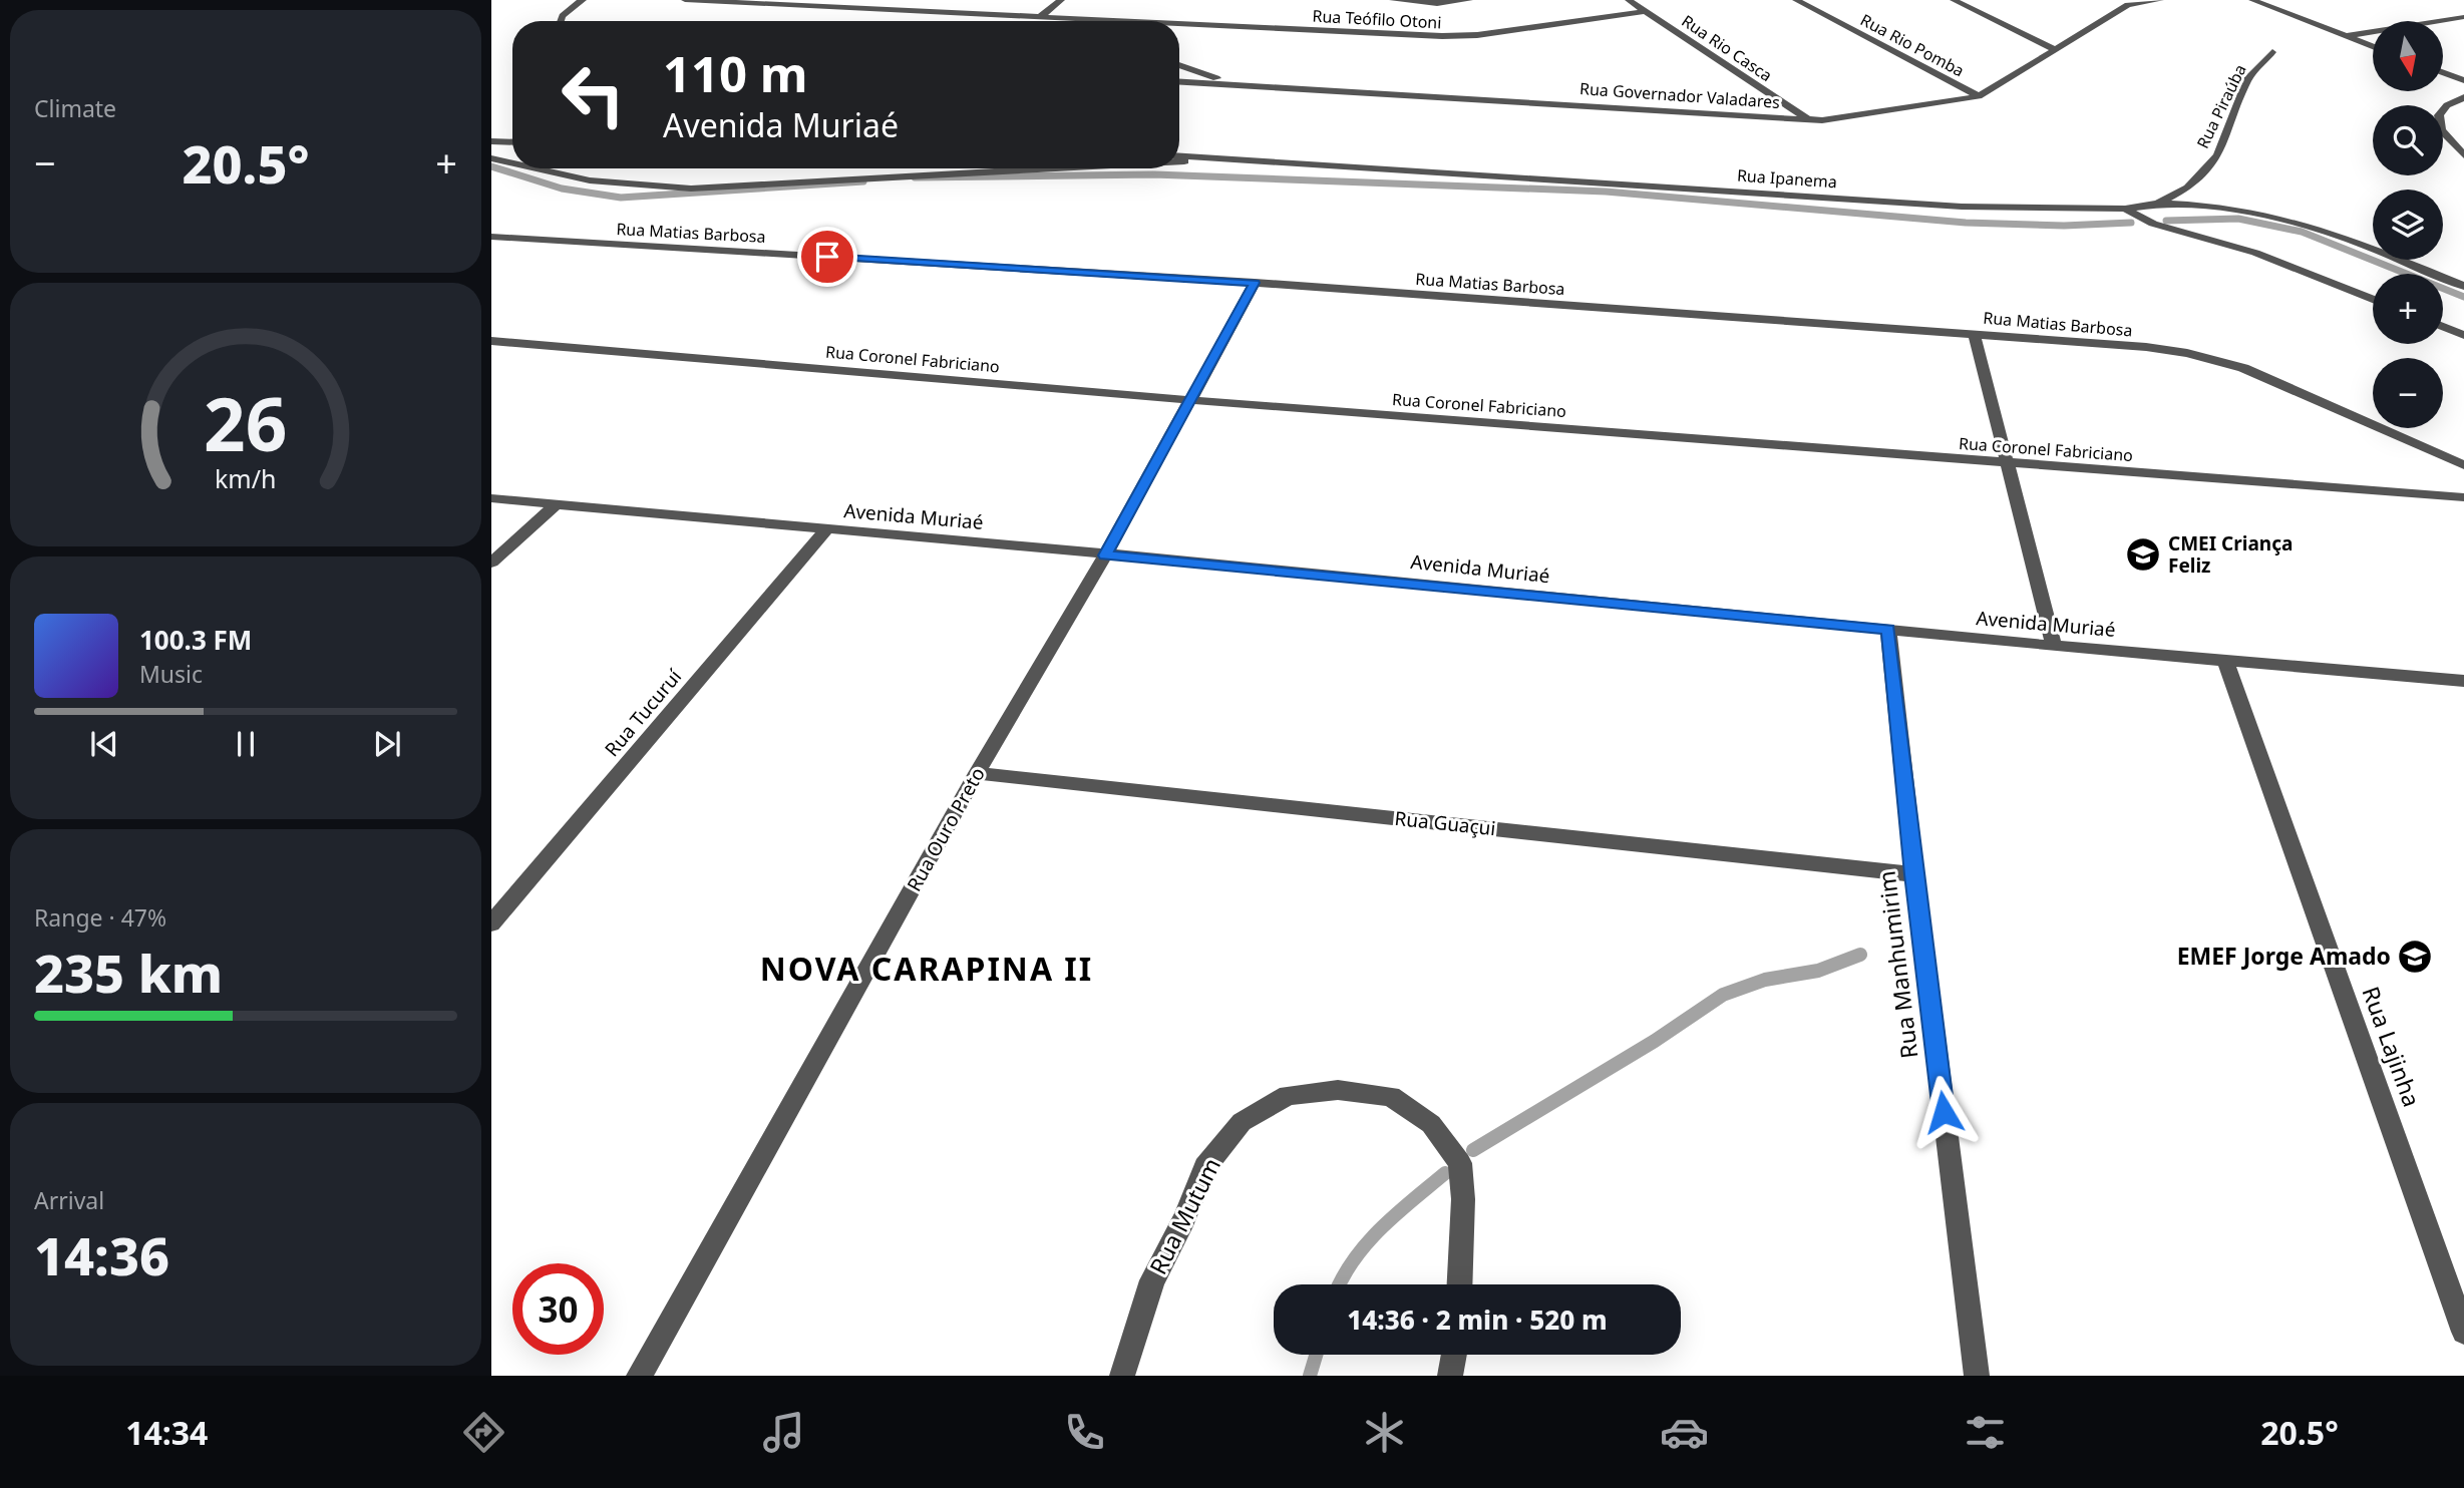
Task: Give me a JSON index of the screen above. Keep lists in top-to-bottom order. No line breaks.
{"streets":{"street":["Rua Teófilo Otoni","Rua Rio Pomba","Rua Rio Casca","Rua Governador Valadares","Rua Piraúba","Rua Ipanema","Rua Matias Barbosa","Rua Coronel Fabriciano","Avenida Muriaé","Rua Tucuruí","Rua Guaçui","Rua Ouro Preto","Rua Manhumirim","Rua Lajinha","Rua Mutum"]},"crossings":[["Rua Teófilo Otoni","Rua Rio Casca"],["Rua Rio Pomba","Rua Governador Valadares"],["Rua Rio Casca","Rua Governador Valadares"],["Rua Piraúba","Rua Ipanema"],["Rua Matias Barbosa","Rua Ouro Preto"],["Rua Coronel Fabriciano","Rua Ouro Preto"],["Avenida Muriaé","Rua Tucuruí"],["Avenida Muriaé","Rua Ouro Preto"],["Avenida Muriaé","Rua Manhumirim"],["Avenida Muriaé","Rua Lajinha"],["Rua Guaçui","Rua Ouro Preto"],["Rua Guaçui","Rua Manhumirim"]],"districts":["NOVA CARAPINA II"],"places":{"school or university":["CMEI Criança Feliz","EMEF Jorge Amado"]},"north":"bottom","page":{"tile":["Climate",["Range · 47%","235 km"],["Arrival","14:36"]],"map_buttons":["+","−"],"turn":["110 m","Avenida Muriaé"],"heat":["−","20.5°","+"],"song":["100.3 FM","Music"],"limit":"30","trip":"14:36 · 2 min · 520 m","tabs":["14:34","20.5°"],"gauge":["26","km/h"]}}
